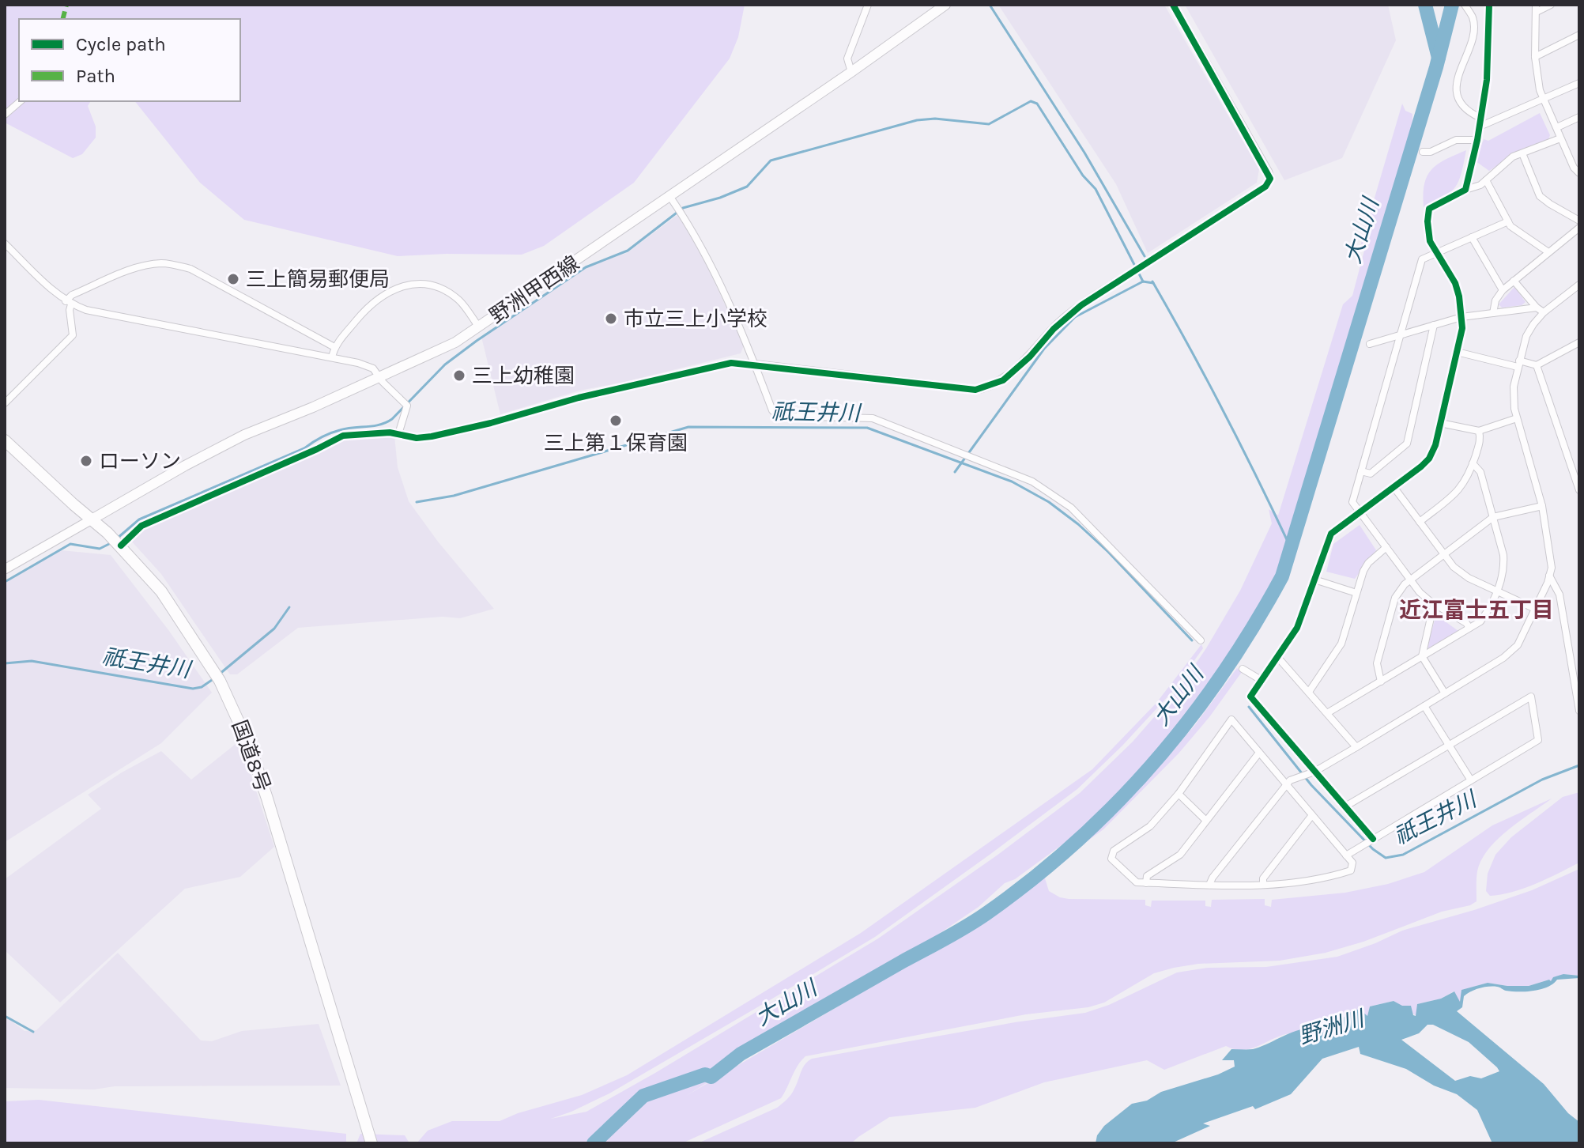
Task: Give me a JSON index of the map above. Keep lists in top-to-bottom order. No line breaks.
{"streets":{"highway":["国道8号"],"main road":["野洲甲西線"]},"crossings":[["野洲甲西線","国道8号"]],"districts":["近江富士五丁目"],"water":["大山川","祇王井川","野洲川"],"places":["三上簡易郵便局","市立三上小学校","三上幼稚園","三上第１保育園","ローソン"],"legend":["Cycle path","Path"]}
